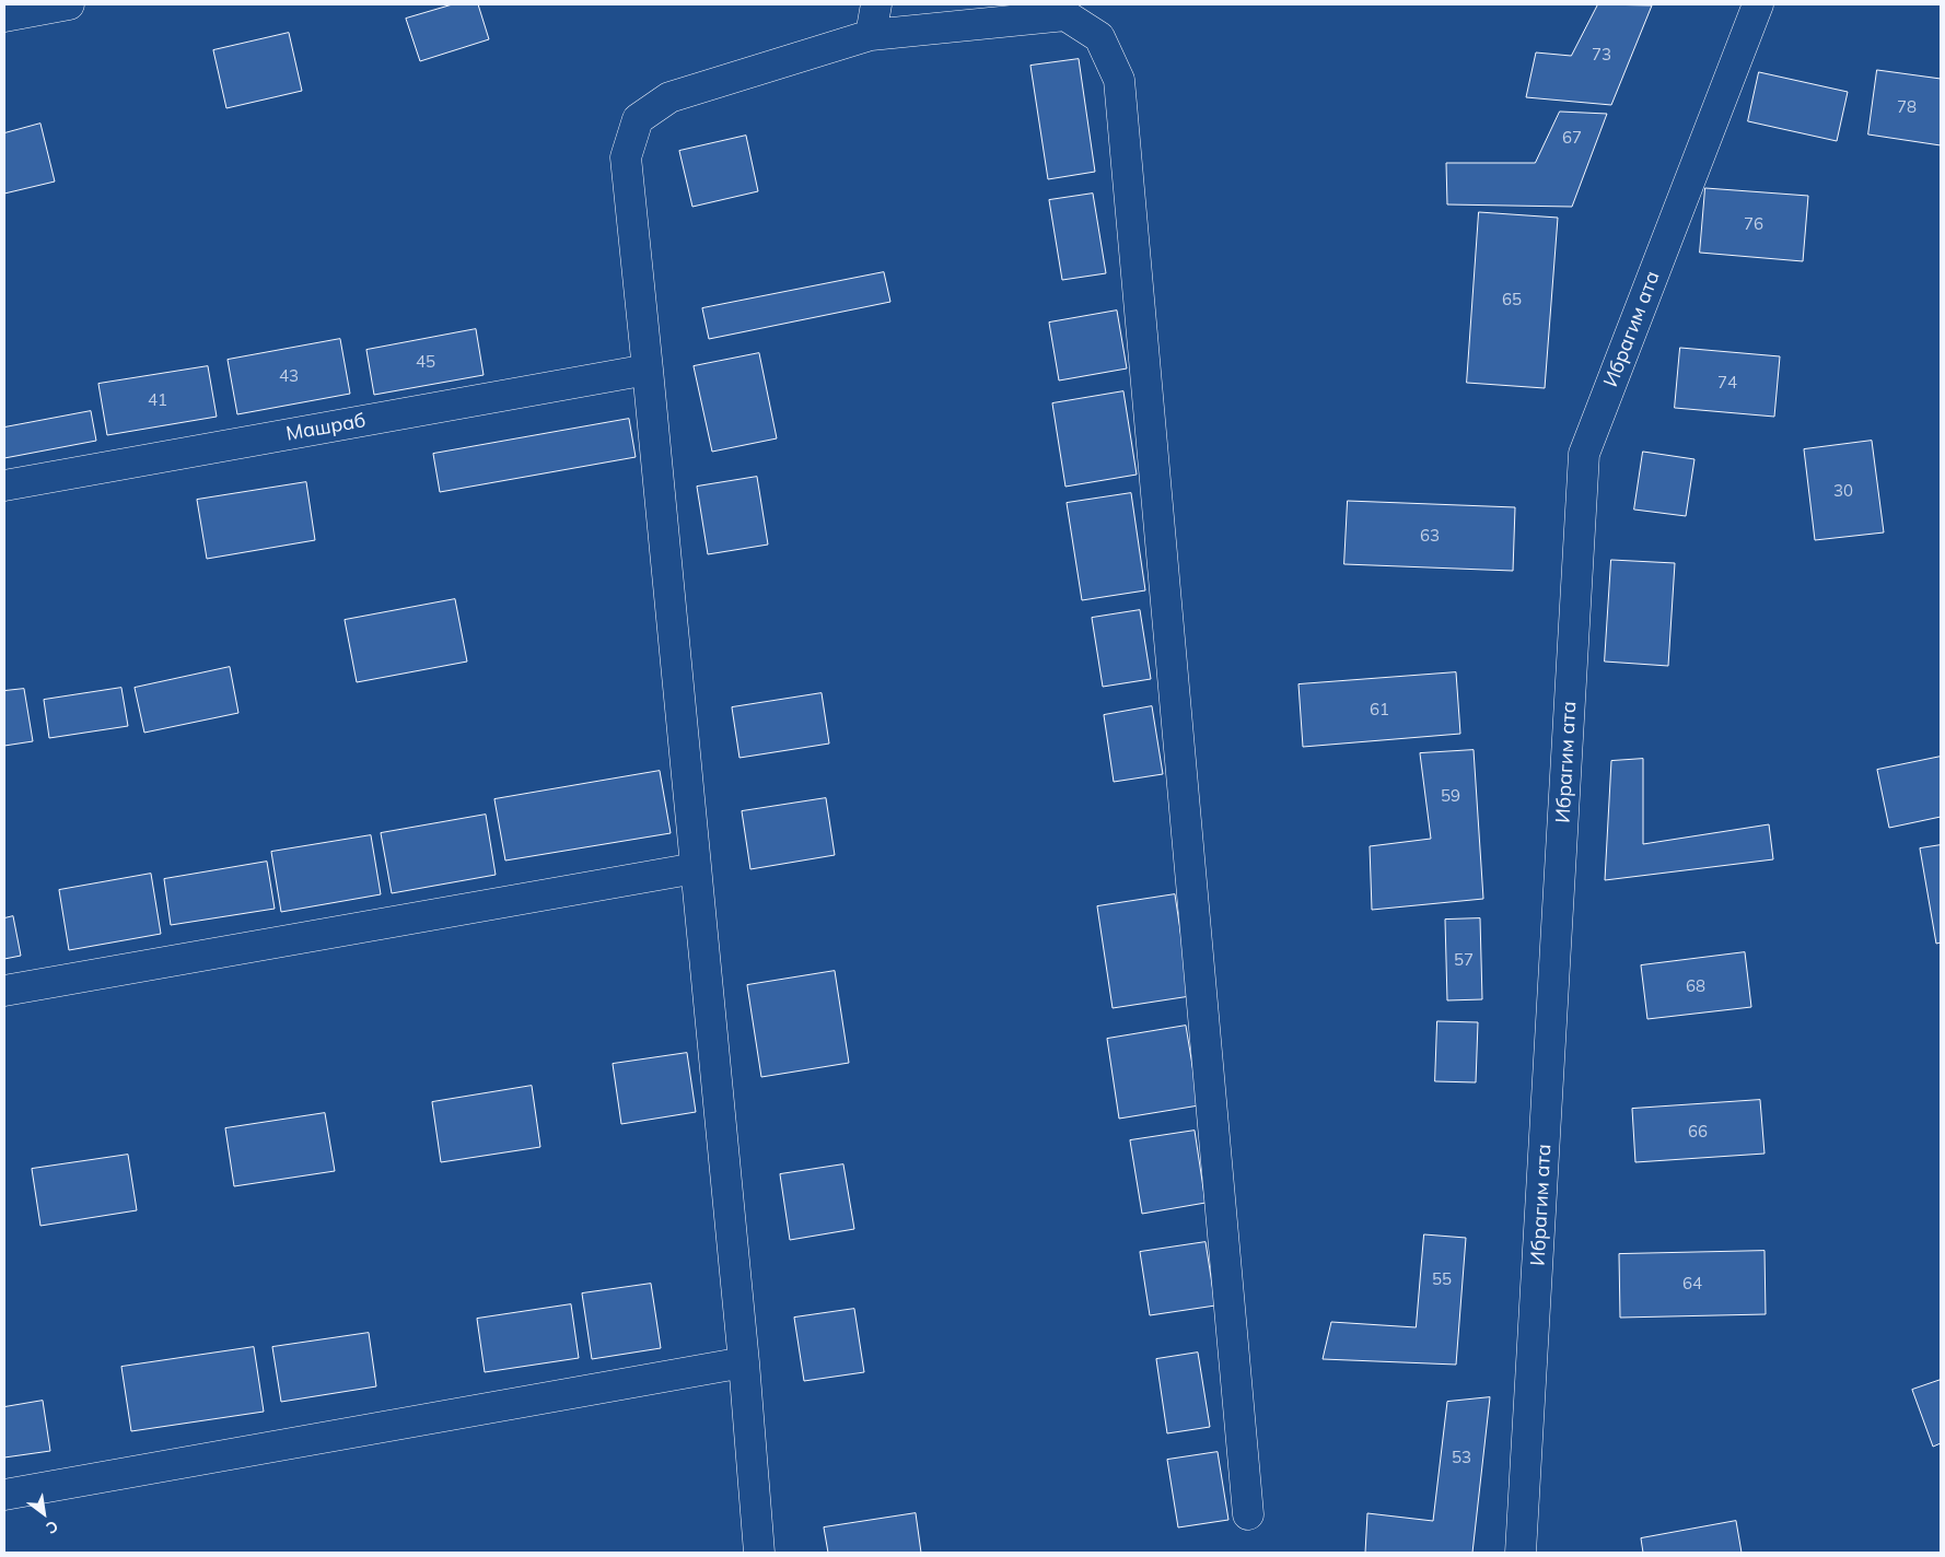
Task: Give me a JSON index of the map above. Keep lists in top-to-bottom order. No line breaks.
{"streets":{"street":["Ибрагим ата","Машраб"]},"house_numbers":["73","78","67","76","65","45","43","74","41","30","63","61","59","57","68","66","55","64","53"],"north":"bottom right"}
